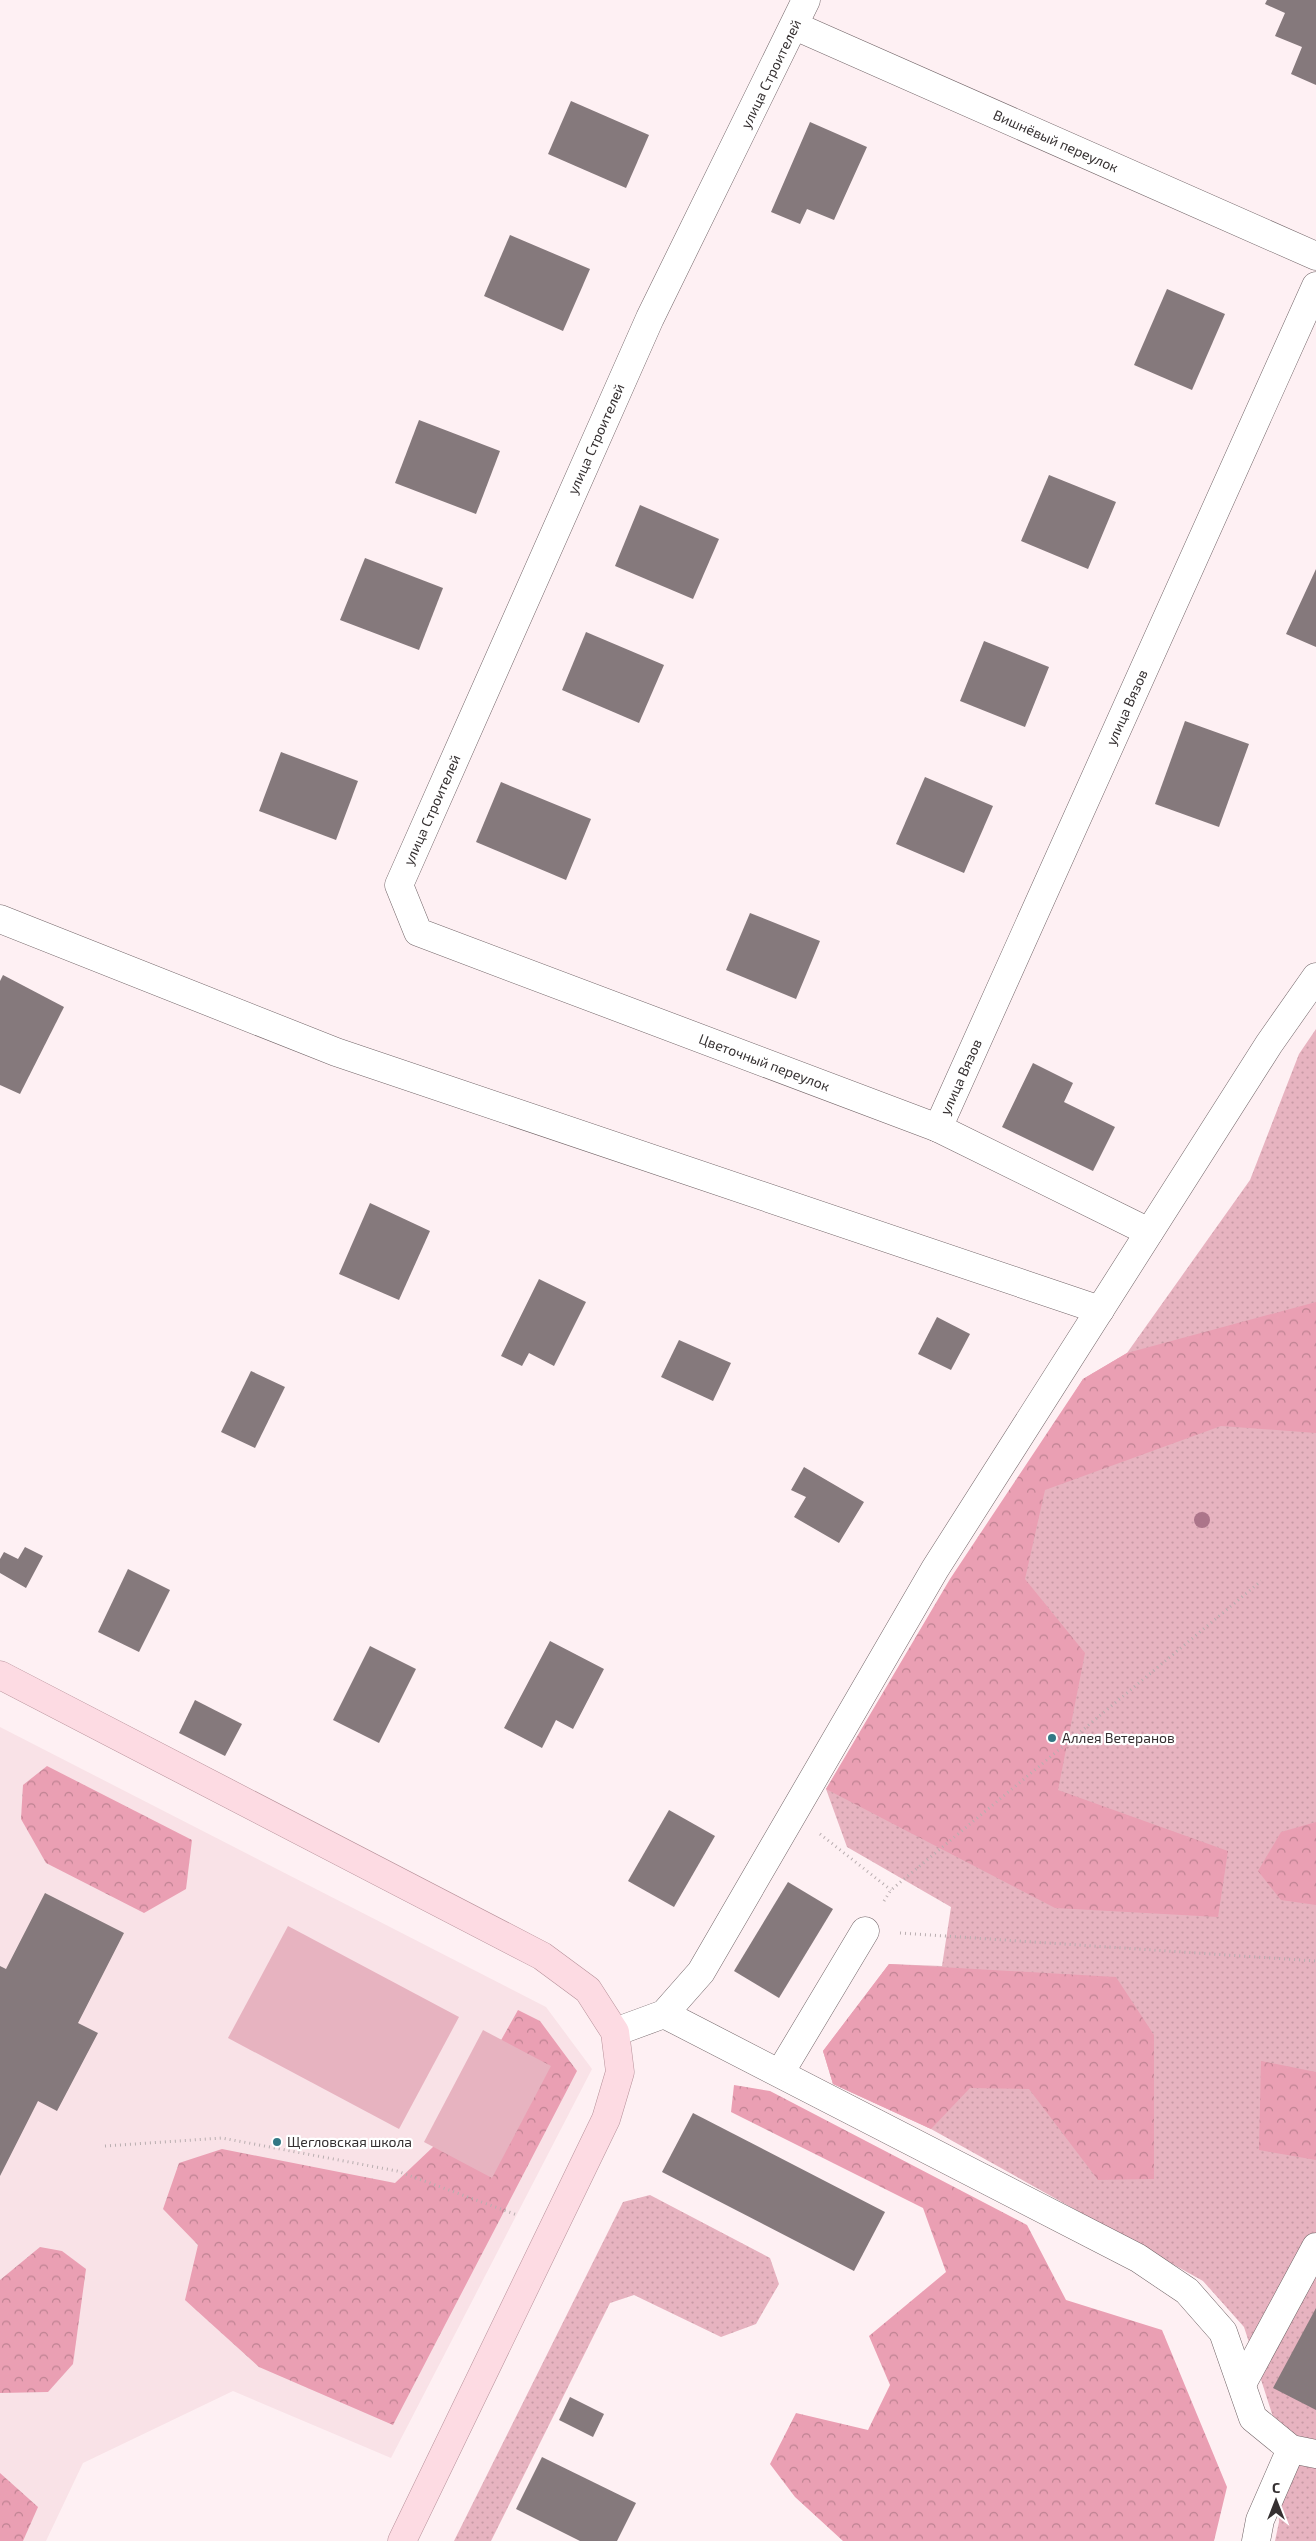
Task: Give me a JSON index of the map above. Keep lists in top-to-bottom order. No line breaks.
{"streets":{"street":["улица Строителей","Вишнёвый переулок","улица Вязов","Цветочный переулок"]},"crossings":[["улица Строителей","Вишнёвый переулок"],["улица Строителей","Цветочный переулок"],["улица Вязов","Цветочный переулок"]],"places":["Аллея Ветеранов","Щегловская школа"],"north":"top"}
